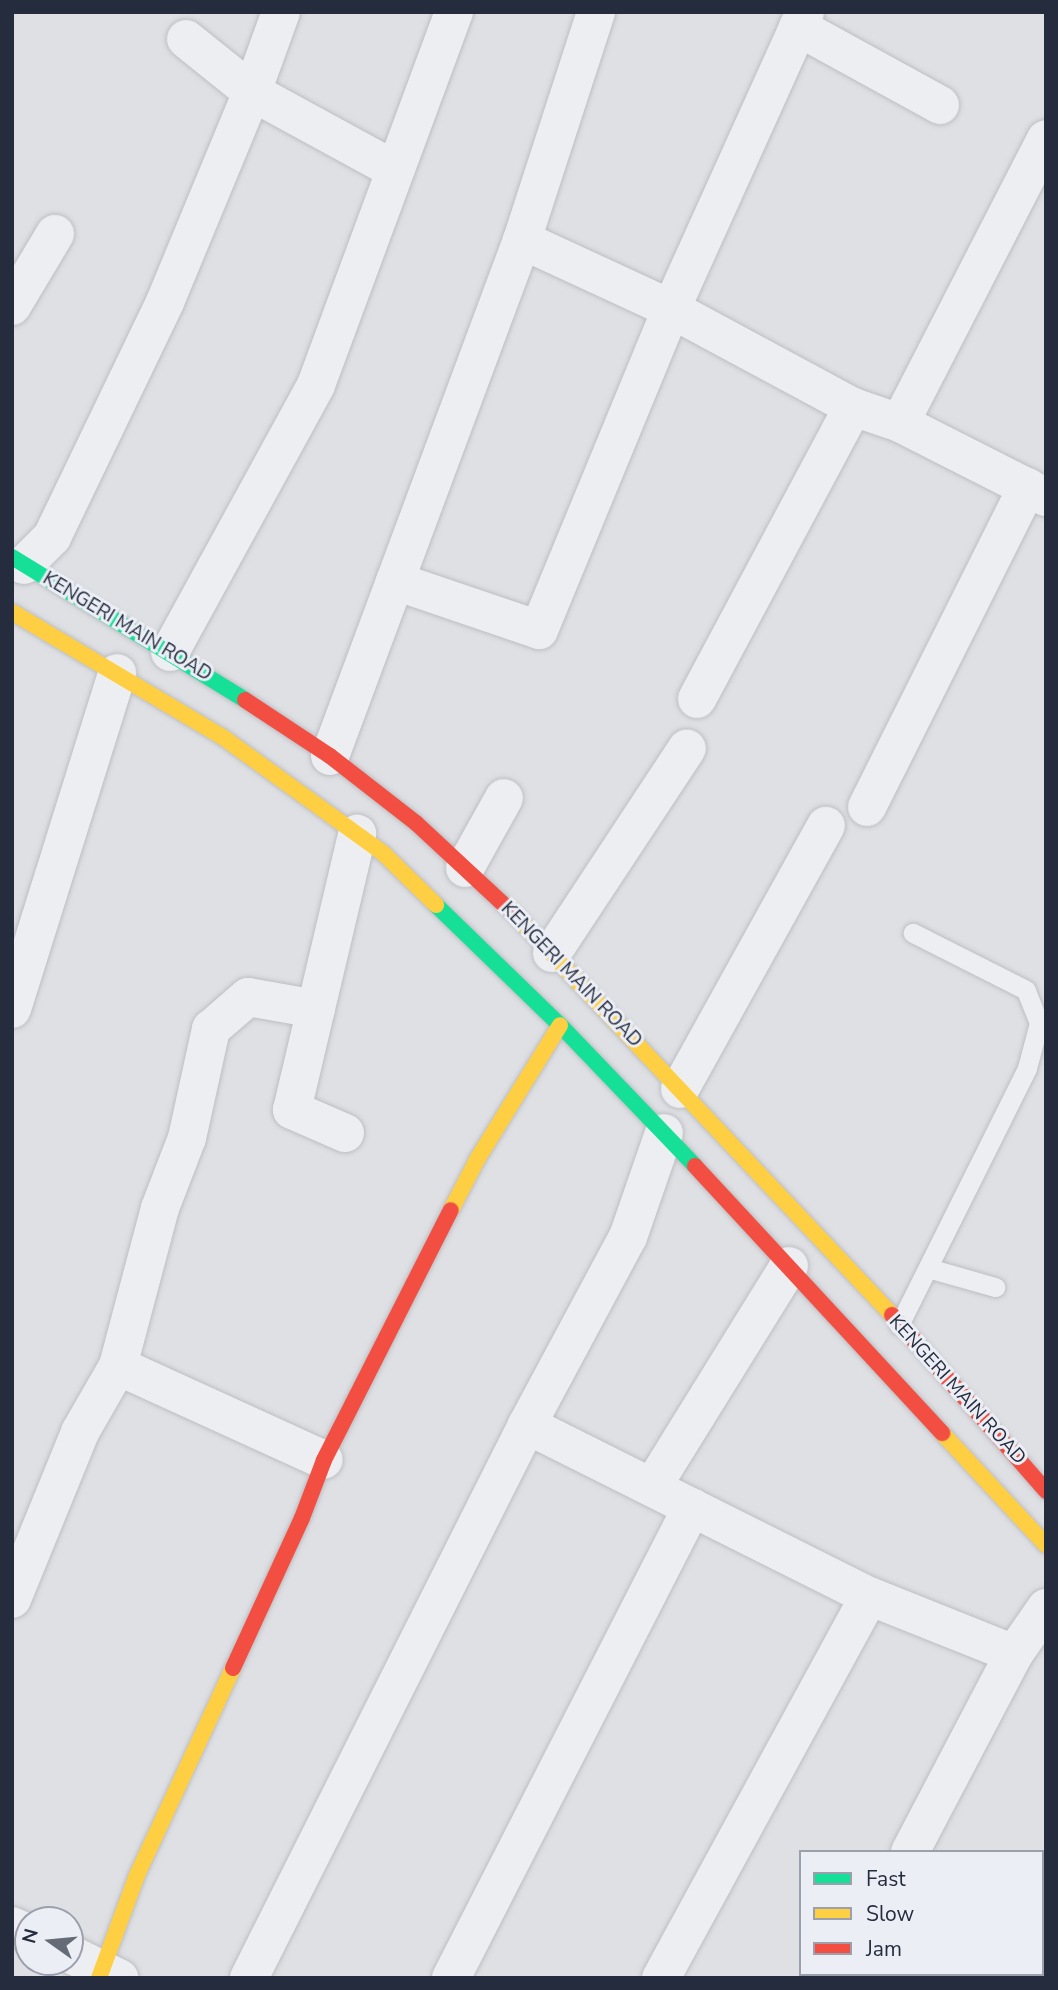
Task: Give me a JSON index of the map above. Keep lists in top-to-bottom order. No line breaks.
{"streets":{"main road":["KENGERI MAIN ROAD"]},"legend":["Fast","Slow","Jam"],"north":"left"}
